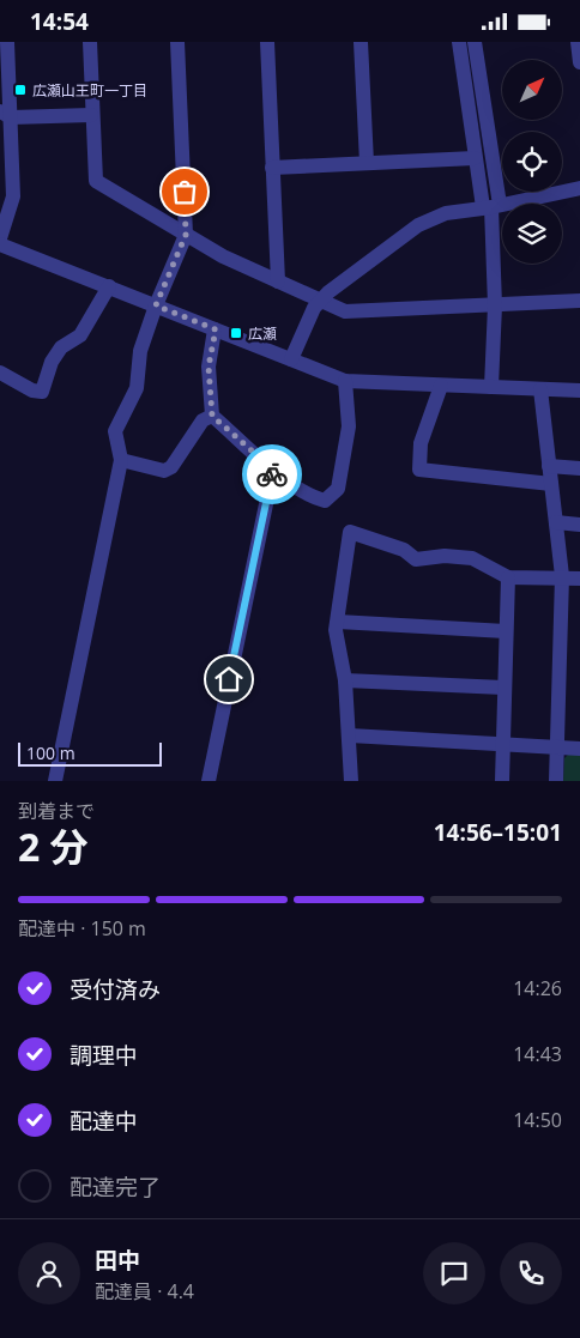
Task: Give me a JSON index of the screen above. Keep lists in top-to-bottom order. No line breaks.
{"places":{"transit":["広瀬山王町一丁目","広瀬"]},"scale_bar":"100 m","north":"top right","page":{"status":"14:54","scale":"100 m","heading":["2 分","到着まで","14:56–15:01"],"panel":["田中","配達員 · 4.4"],"bar":"配達中 · 150 m","list":[["受付済み","14:26"],["調理中","14:43"],["配達中","14:50"],"配達完了"]}}
